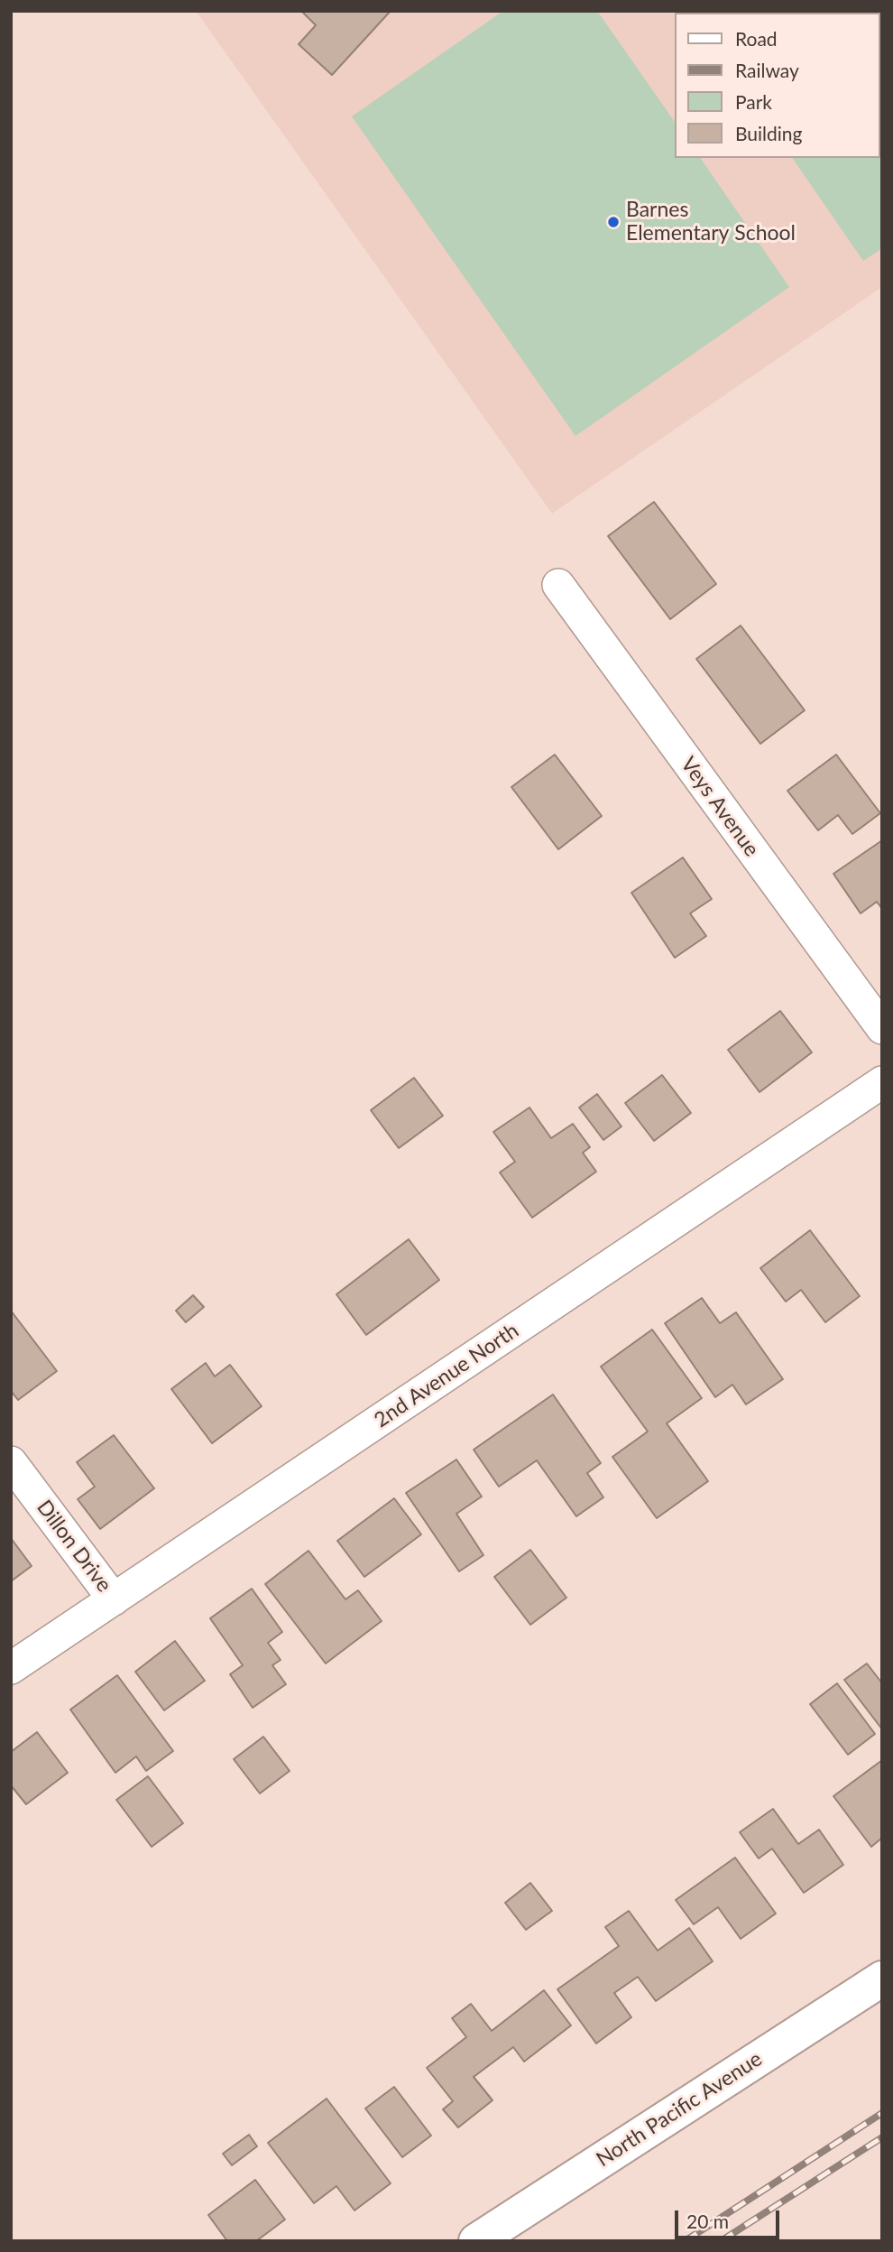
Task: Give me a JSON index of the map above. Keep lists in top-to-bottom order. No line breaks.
{"streets":{"street":["Veys Avenue","2nd Avenue North","Dillon Drive","North Pacific Avenue"]},"crossings":[["2nd Avenue North","Dillon Drive"]],"places":["Barnes Elementary School"],"legend":["Road","Railway","Park","Building"],"scale_bar":"20 m"}
